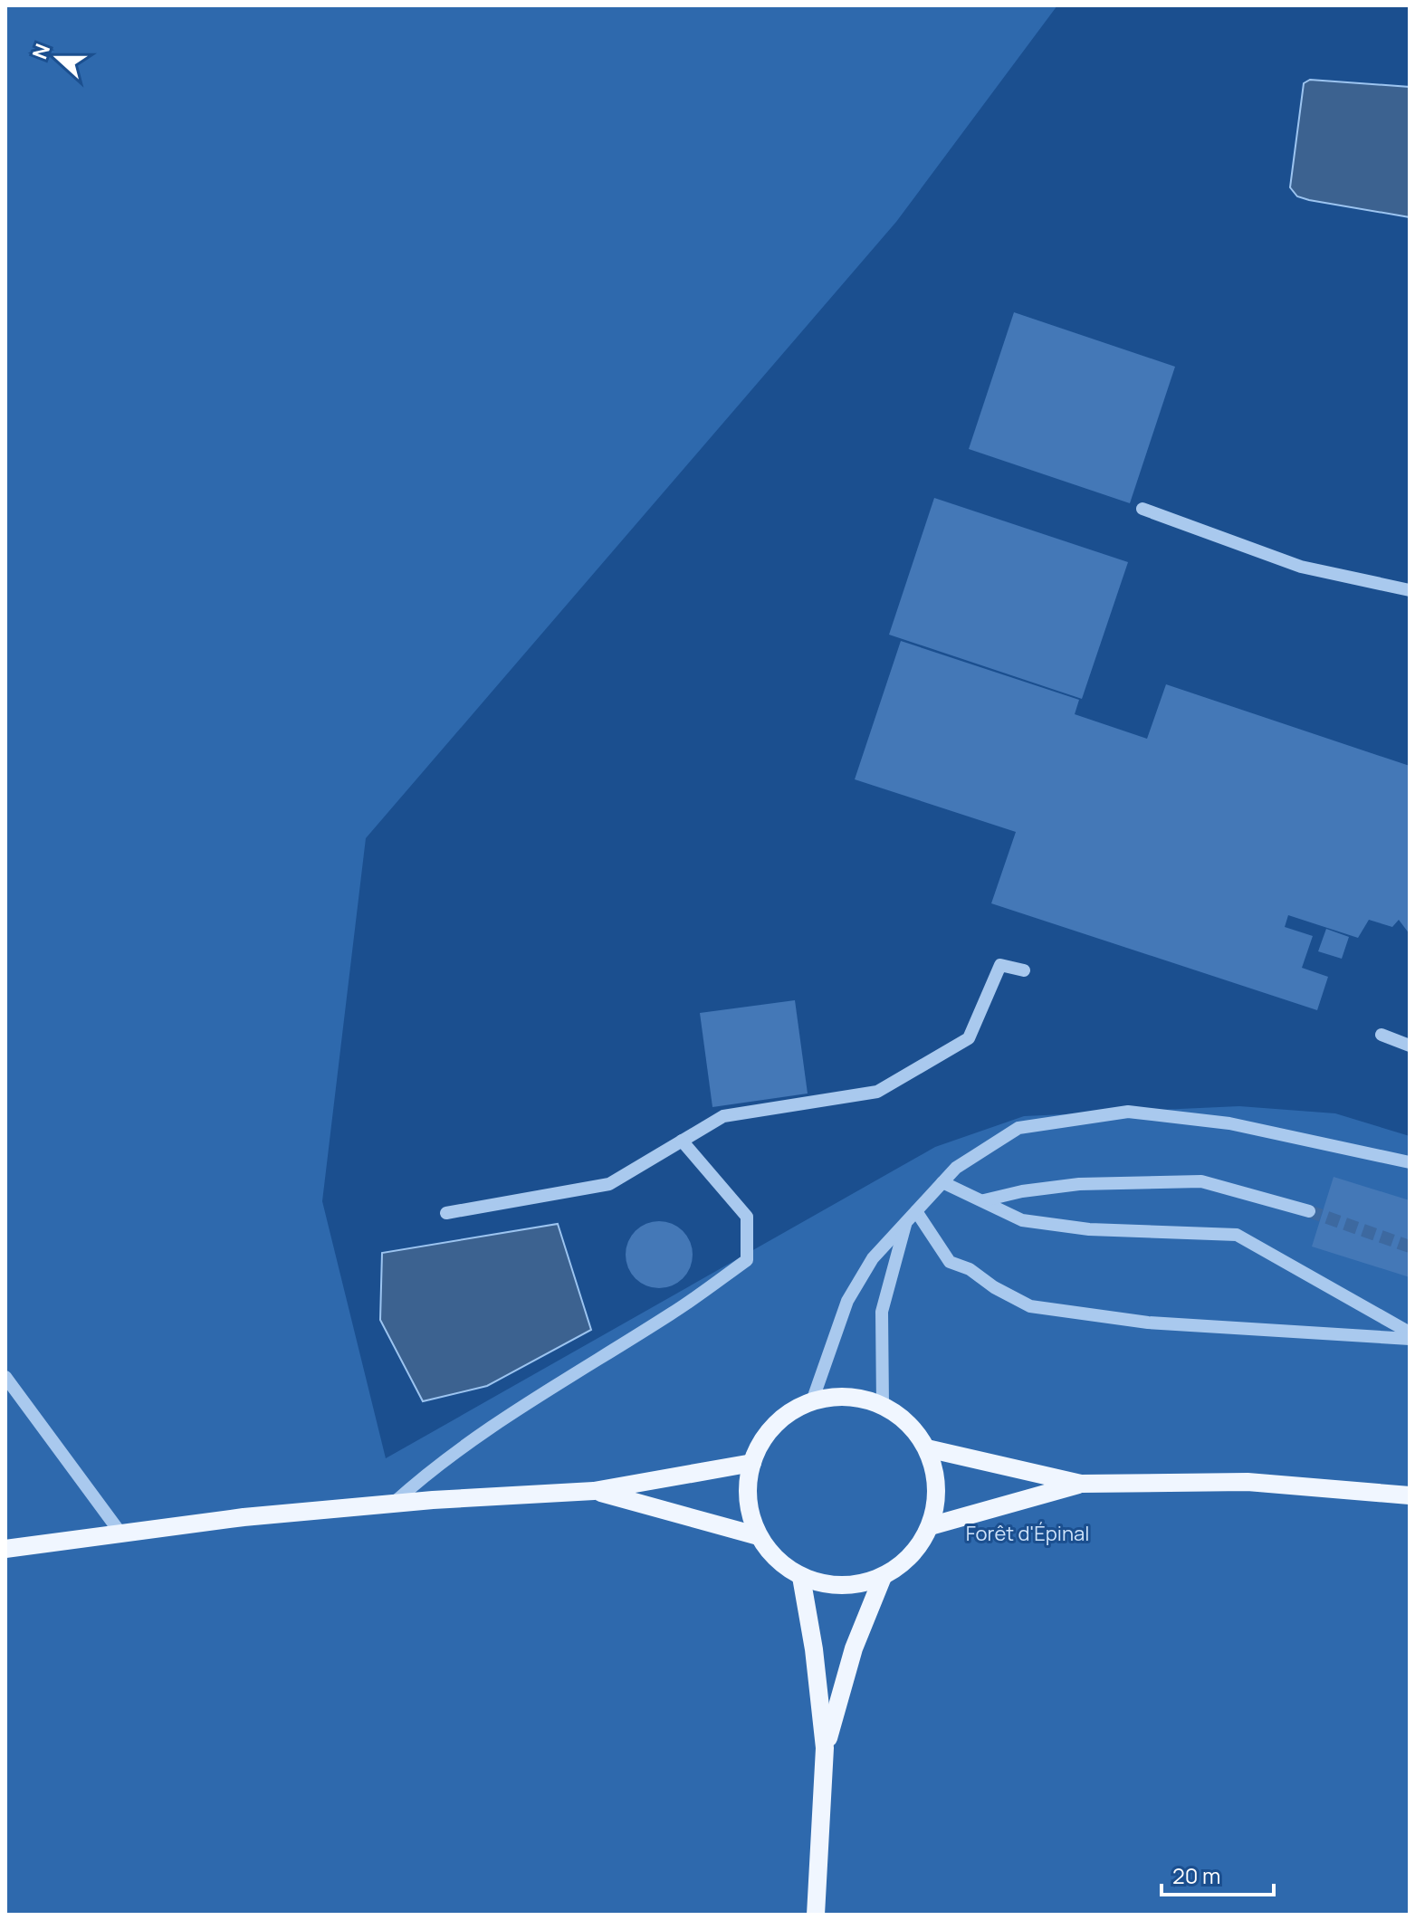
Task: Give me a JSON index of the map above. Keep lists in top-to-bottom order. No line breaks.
{"parks":["Forêt d'Épinal"],"scale_bar":"20 m","north":"left"}
